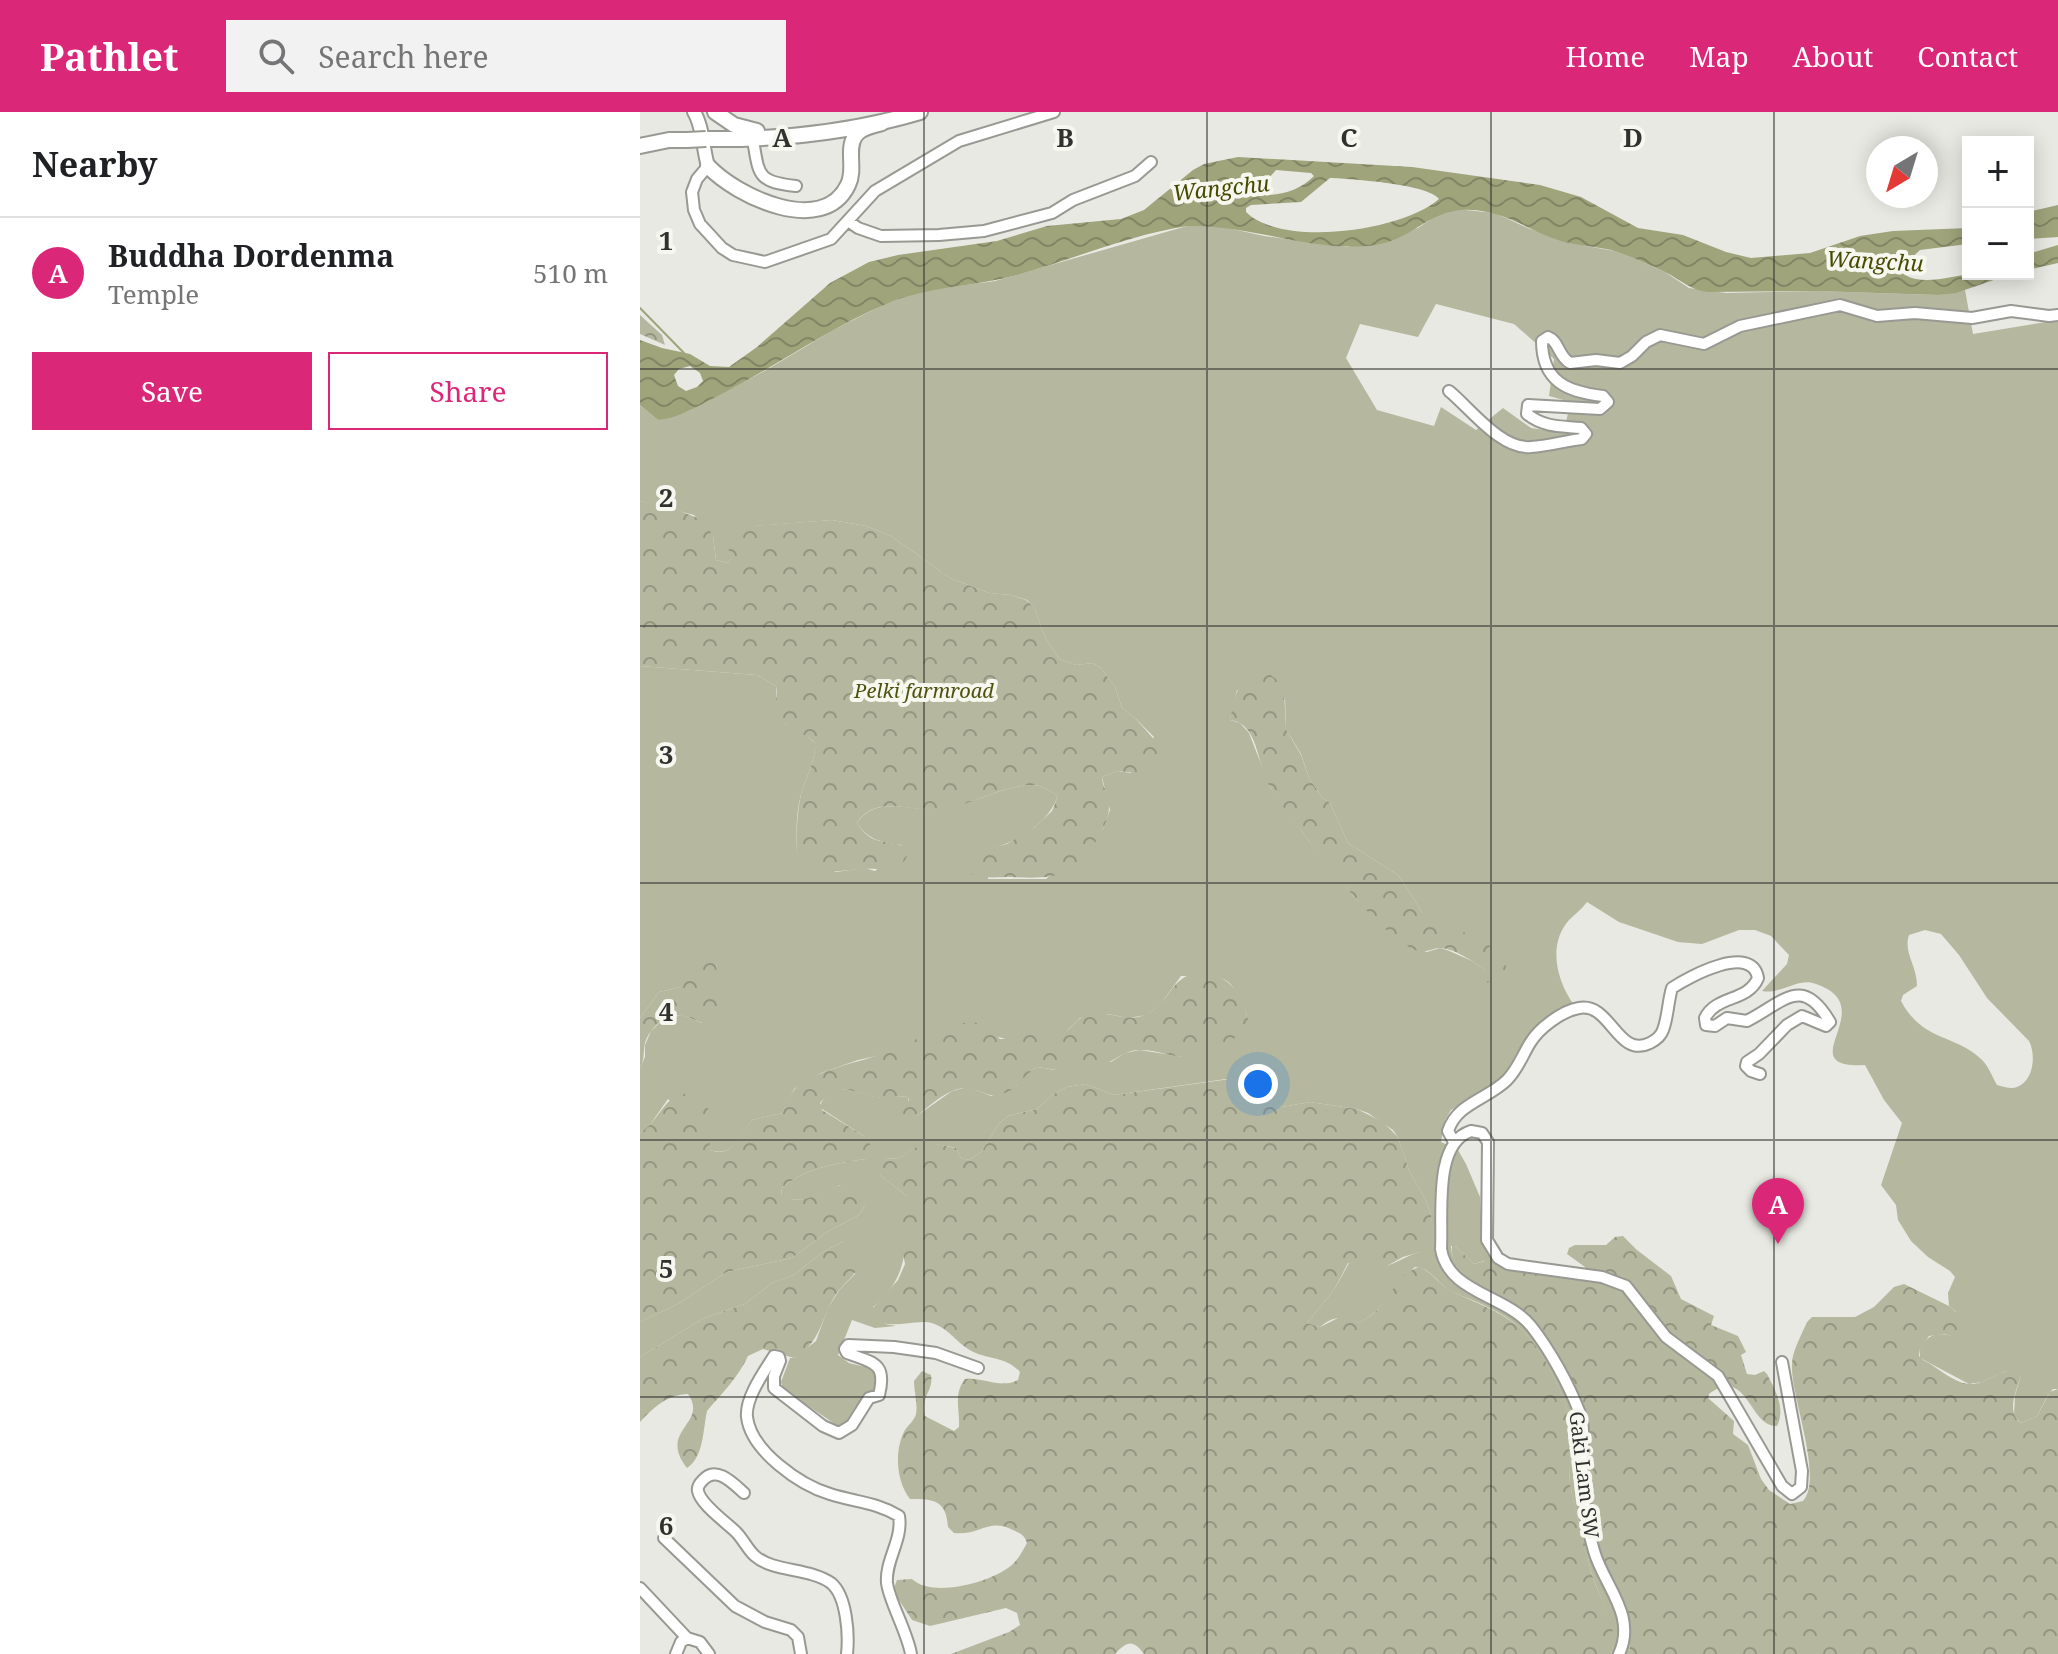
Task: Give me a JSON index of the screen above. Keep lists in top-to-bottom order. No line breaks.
{"streets":{"street":["Gaki Lam SW"]},"water":["Wangchu"],"parks":["Pelki farmroad"],"north":"bottom left","page":{"header":"Pathlet","search":"Search here","nav":["Home","Map","About","Contact"],"heading":"Nearby","map_buttons":["+","−"],"list":[{"mark":"A","name":"Buddha Dordenma","note":"Temple","value":"510 m"}],"buttons":["Save","Share"],"pins":"A"},"grid":{"columns":["A","B","C","D"],"rows":["1","2","3","4","5","6"]}}
